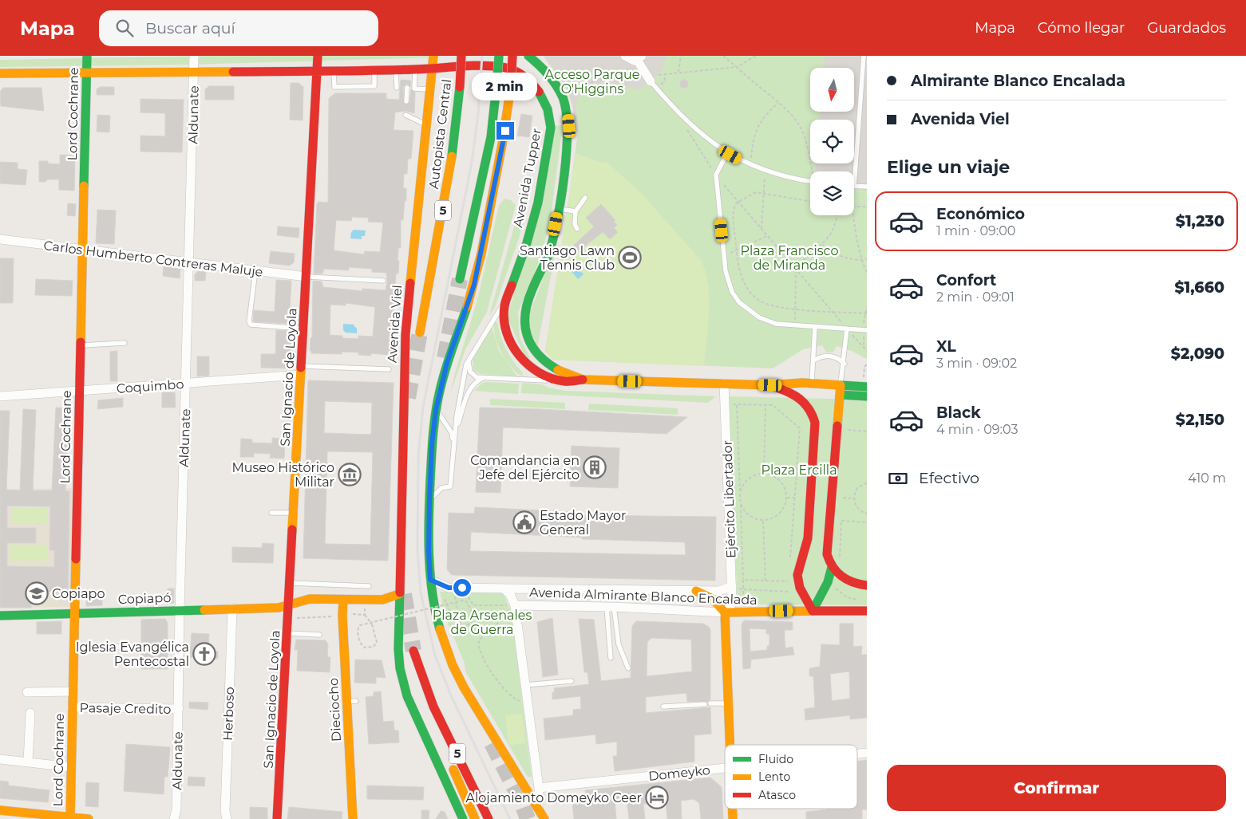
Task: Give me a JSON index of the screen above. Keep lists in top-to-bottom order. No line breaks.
{"streets":{"main road":["Lord Cochrane","Autopista Central","Avenida Tupper","5","Avenida Viel","San Ignacio de Loyola","Avenida Almirante Blanco Encalada","Copiapó","Dieciocho"],"street":["Aldunate","Carlos Humberto Contreras Maluje","Coquimbo","Ejército Libertador","Pasaje Credito","Herboso","Domeyko"]},"crossings":[["Lord Cochrane","Avenida Tupper"],["Lord Cochrane","Carlos Humberto Contreras Maluje"],["Lord Cochrane","Coquimbo"],["Lord Cochrane","Copiapó"],["Lord Cochrane","Pasaje Credito"],["Aldunate","Avenida Tupper"],["Aldunate","Carlos Humberto Contreras Maluje"],["Aldunate","Coquimbo"],["Aldunate","Copiapó"],["Aldunate","Pasaje Credito"],["Avenida Tupper","Avenida Viel"],["Avenida Tupper","San Ignacio de Loyola"],["Avenida Tupper","Ejército Libertador"],["Carlos Humberto Contreras Maluje","San Ignacio de Loyola"],["Avenida Viel","Copiapó"],["San Ignacio de Loyola","Coquimbo"],["San Ignacio de Loyola","Copiapó"],["Ejército Libertador","Avenida Almirante Blanco Encalada"],["Copiapó","Dieciocho"],["Copiapó","Herboso"]],"parks":["Acceso Parque O'Higgins","Plaza Francisco de Miranda","Plaza Ercilla","Plaza Arsenales de Guerra"],"places":{"sports":["Santiago Lawn Tennis Club"],"building":["Comandancia en Jefe del Ejército"],"museum":["Museo Histórico Militar"],"public building":["Estado Mayor General"],"school or university":["Copiapo"],"church":["Iglesia Evangélica Pentecostal"],"hotel":["Alojamiento Domeyko Ceer"]},"legend":["Fluido","Lento","Atasco"],"north":"bottom","page":{"header":"Mapa","search":"Buscar aquí","nav":["Mapa","Cómo llegar","Guardados"],"banner":["Almirante Blanco Encalada","Avenida Viel"],"bubble":"2 min","heading":"Elige un viaje","list":[{"name":"Económico","note":"1 min · 09:00","value":"$1,230"},{"name":"Confort","note":"2 min · 09:01","value":"$1,660"},{"name":"XL","note":"3 min · 09:02","value":"$2,090"},{"name":"Black","note":"4 min · 09:03","value":"$2,150"}],"pay":["Efectivo","410 m"],"buttons":"Confirmar"}}
